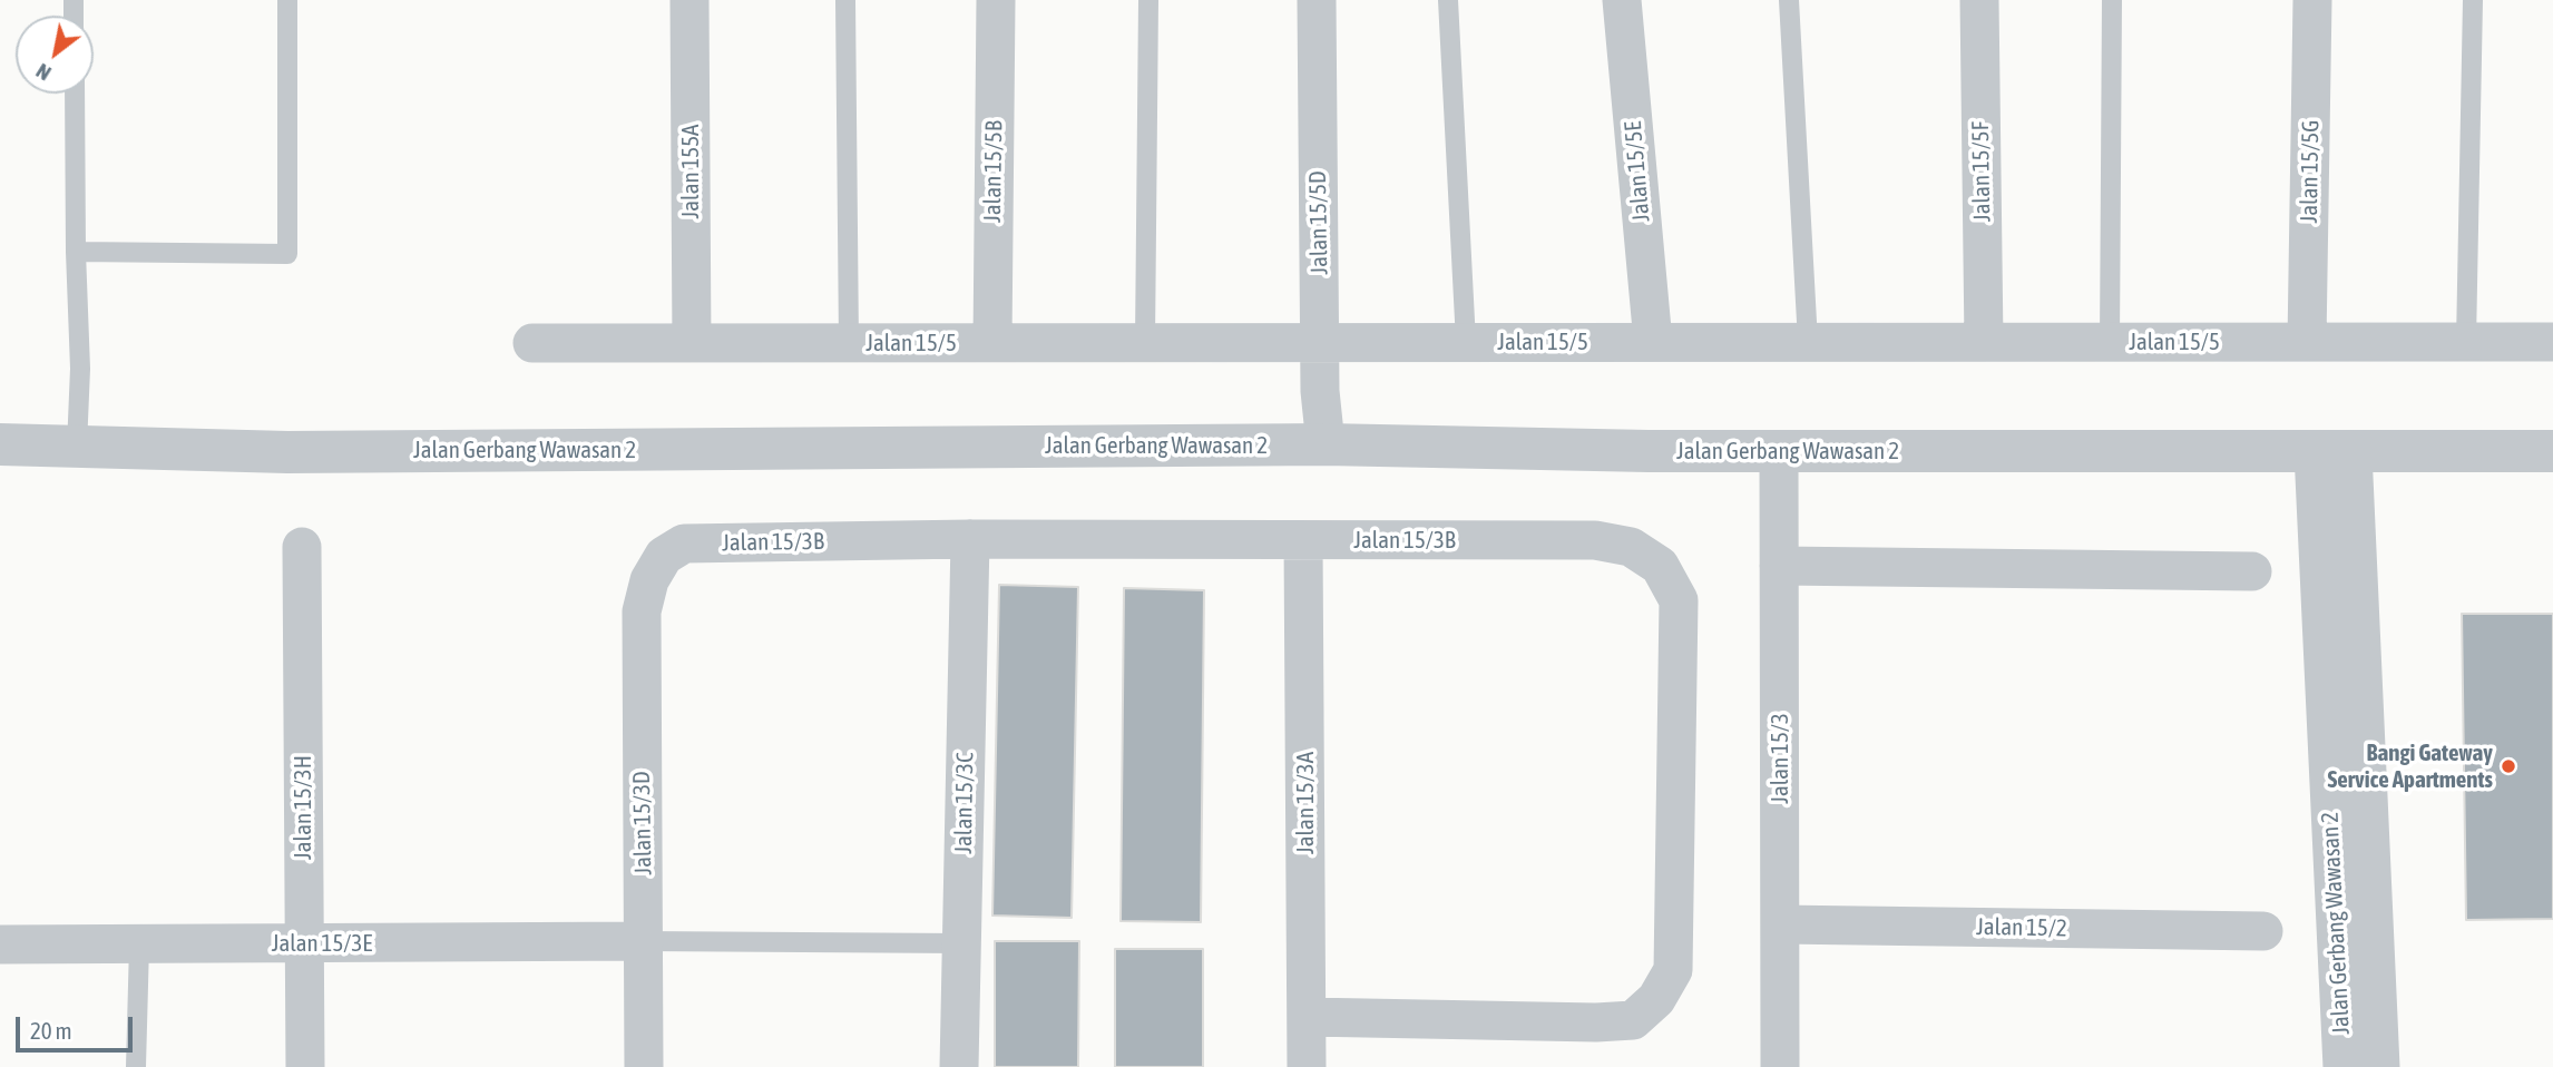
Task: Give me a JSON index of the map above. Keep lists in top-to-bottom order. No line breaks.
{"streets":{"street":["Jalan 155A","Jalan 15/5B","Jalan 15/5E","Jalan 15/5F","Jalan 15/5G","Jalan 15/5D","Jalan 15/5","Jalan Gerbang Wawasan 2","Jalan 15/3B","Jalan 15/3","Jalan 15/3C","Jalan 15/3A","Jalan 15/3H","Jalan 15/3D","Jalan 15/2","Jalan 15/3E"]},"crossings":[["Jalan 155A","Jalan 15/5"],["Jalan 15/5B","Jalan 15/5"],["Jalan 15/5E","Jalan 15/5"],["Jalan 15/5F","Jalan 15/5"],["Jalan 15/5G","Jalan 15/5"],["Jalan 15/5D","Jalan 15/5"],["Jalan 15/5D","Jalan Gerbang Wawasan 2"],["Jalan Gerbang Wawasan 2","Jalan 15/3"],["Jalan 15/3B","Jalan 15/3C"],["Jalan 15/3B","Jalan 15/3A"],["Jalan 15/3B","Jalan 15/3D"],["Jalan 15/3","Jalan 15/2"],["Jalan 15/3H","Jalan 15/3E"],["Jalan 15/3D","Jalan 15/3E"]],"places":["Bangi Gateway Service Apartments"],"scale_bar":"20 m","north":"bottom left"}
